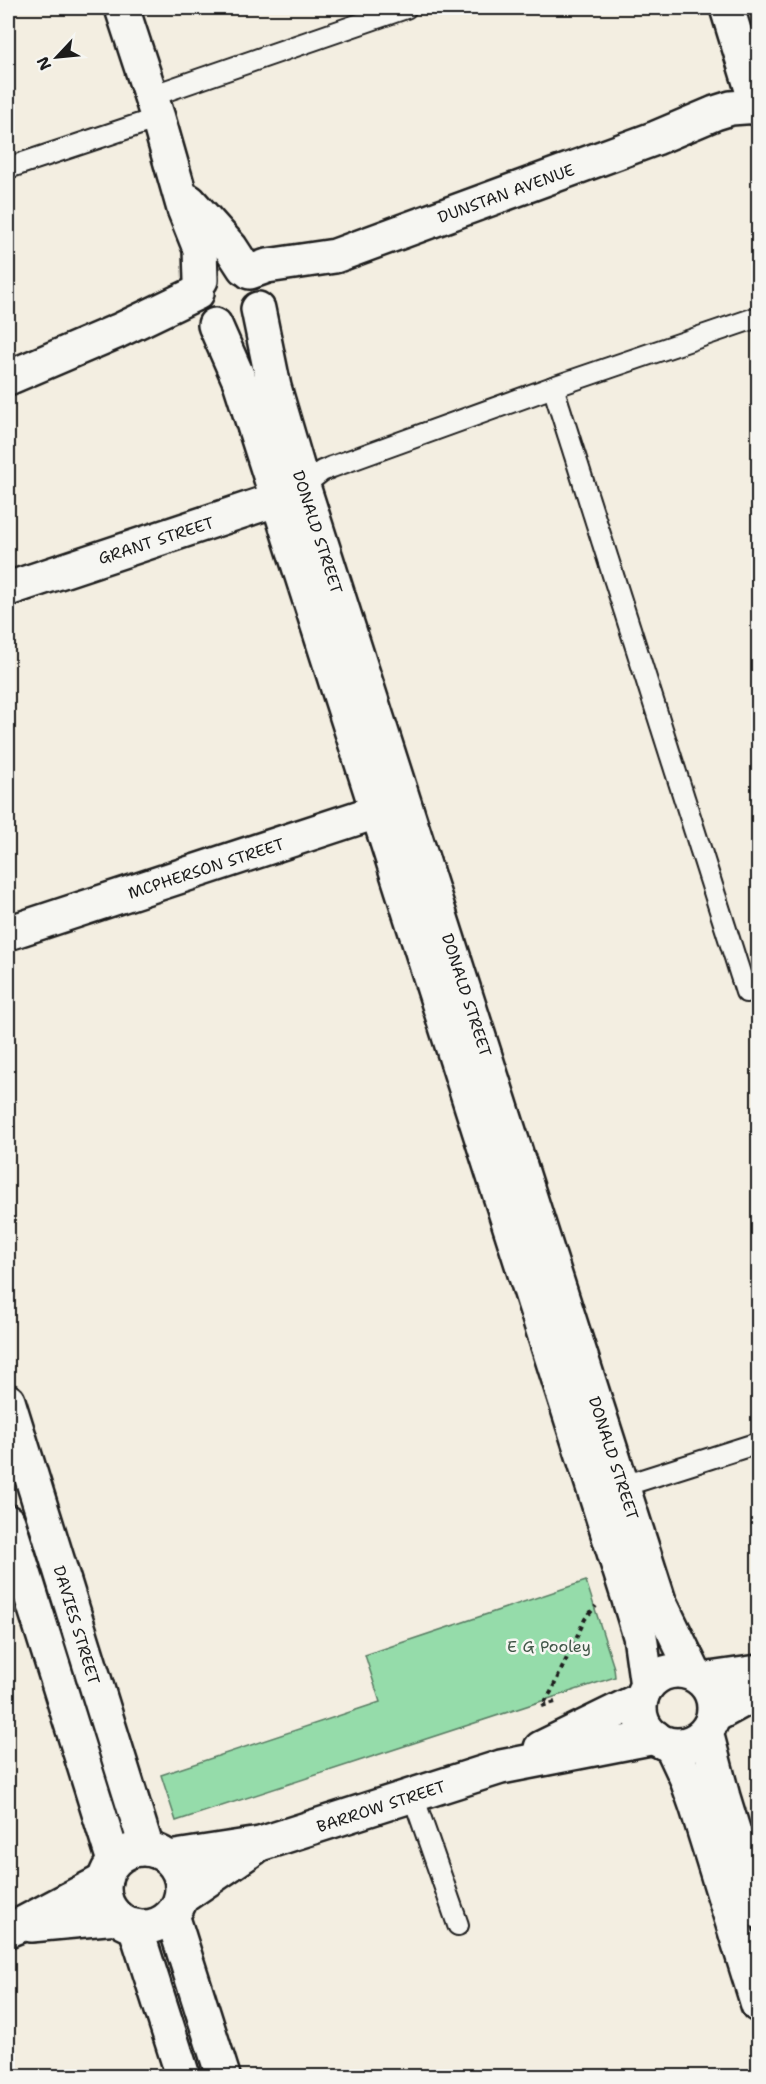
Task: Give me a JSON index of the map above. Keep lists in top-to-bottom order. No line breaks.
{"streets":{"street":["DUNSTAN AVENUE","DONALD STREET","GRANT STREET","MCPHERSON STREET","DAVIES STREET","BARROW STREET"]},"crossings":[["DUNSTAN AVENUE","DONALD STREET"],["DONALD STREET","GRANT STREET"],["DONALD STREET","MCPHERSON STREET"],["DONALD STREET","BARROW STREET"],["DAVIES STREET","BARROW STREET"]],"parks":["E G Pooley"],"north":"bottom left"}
